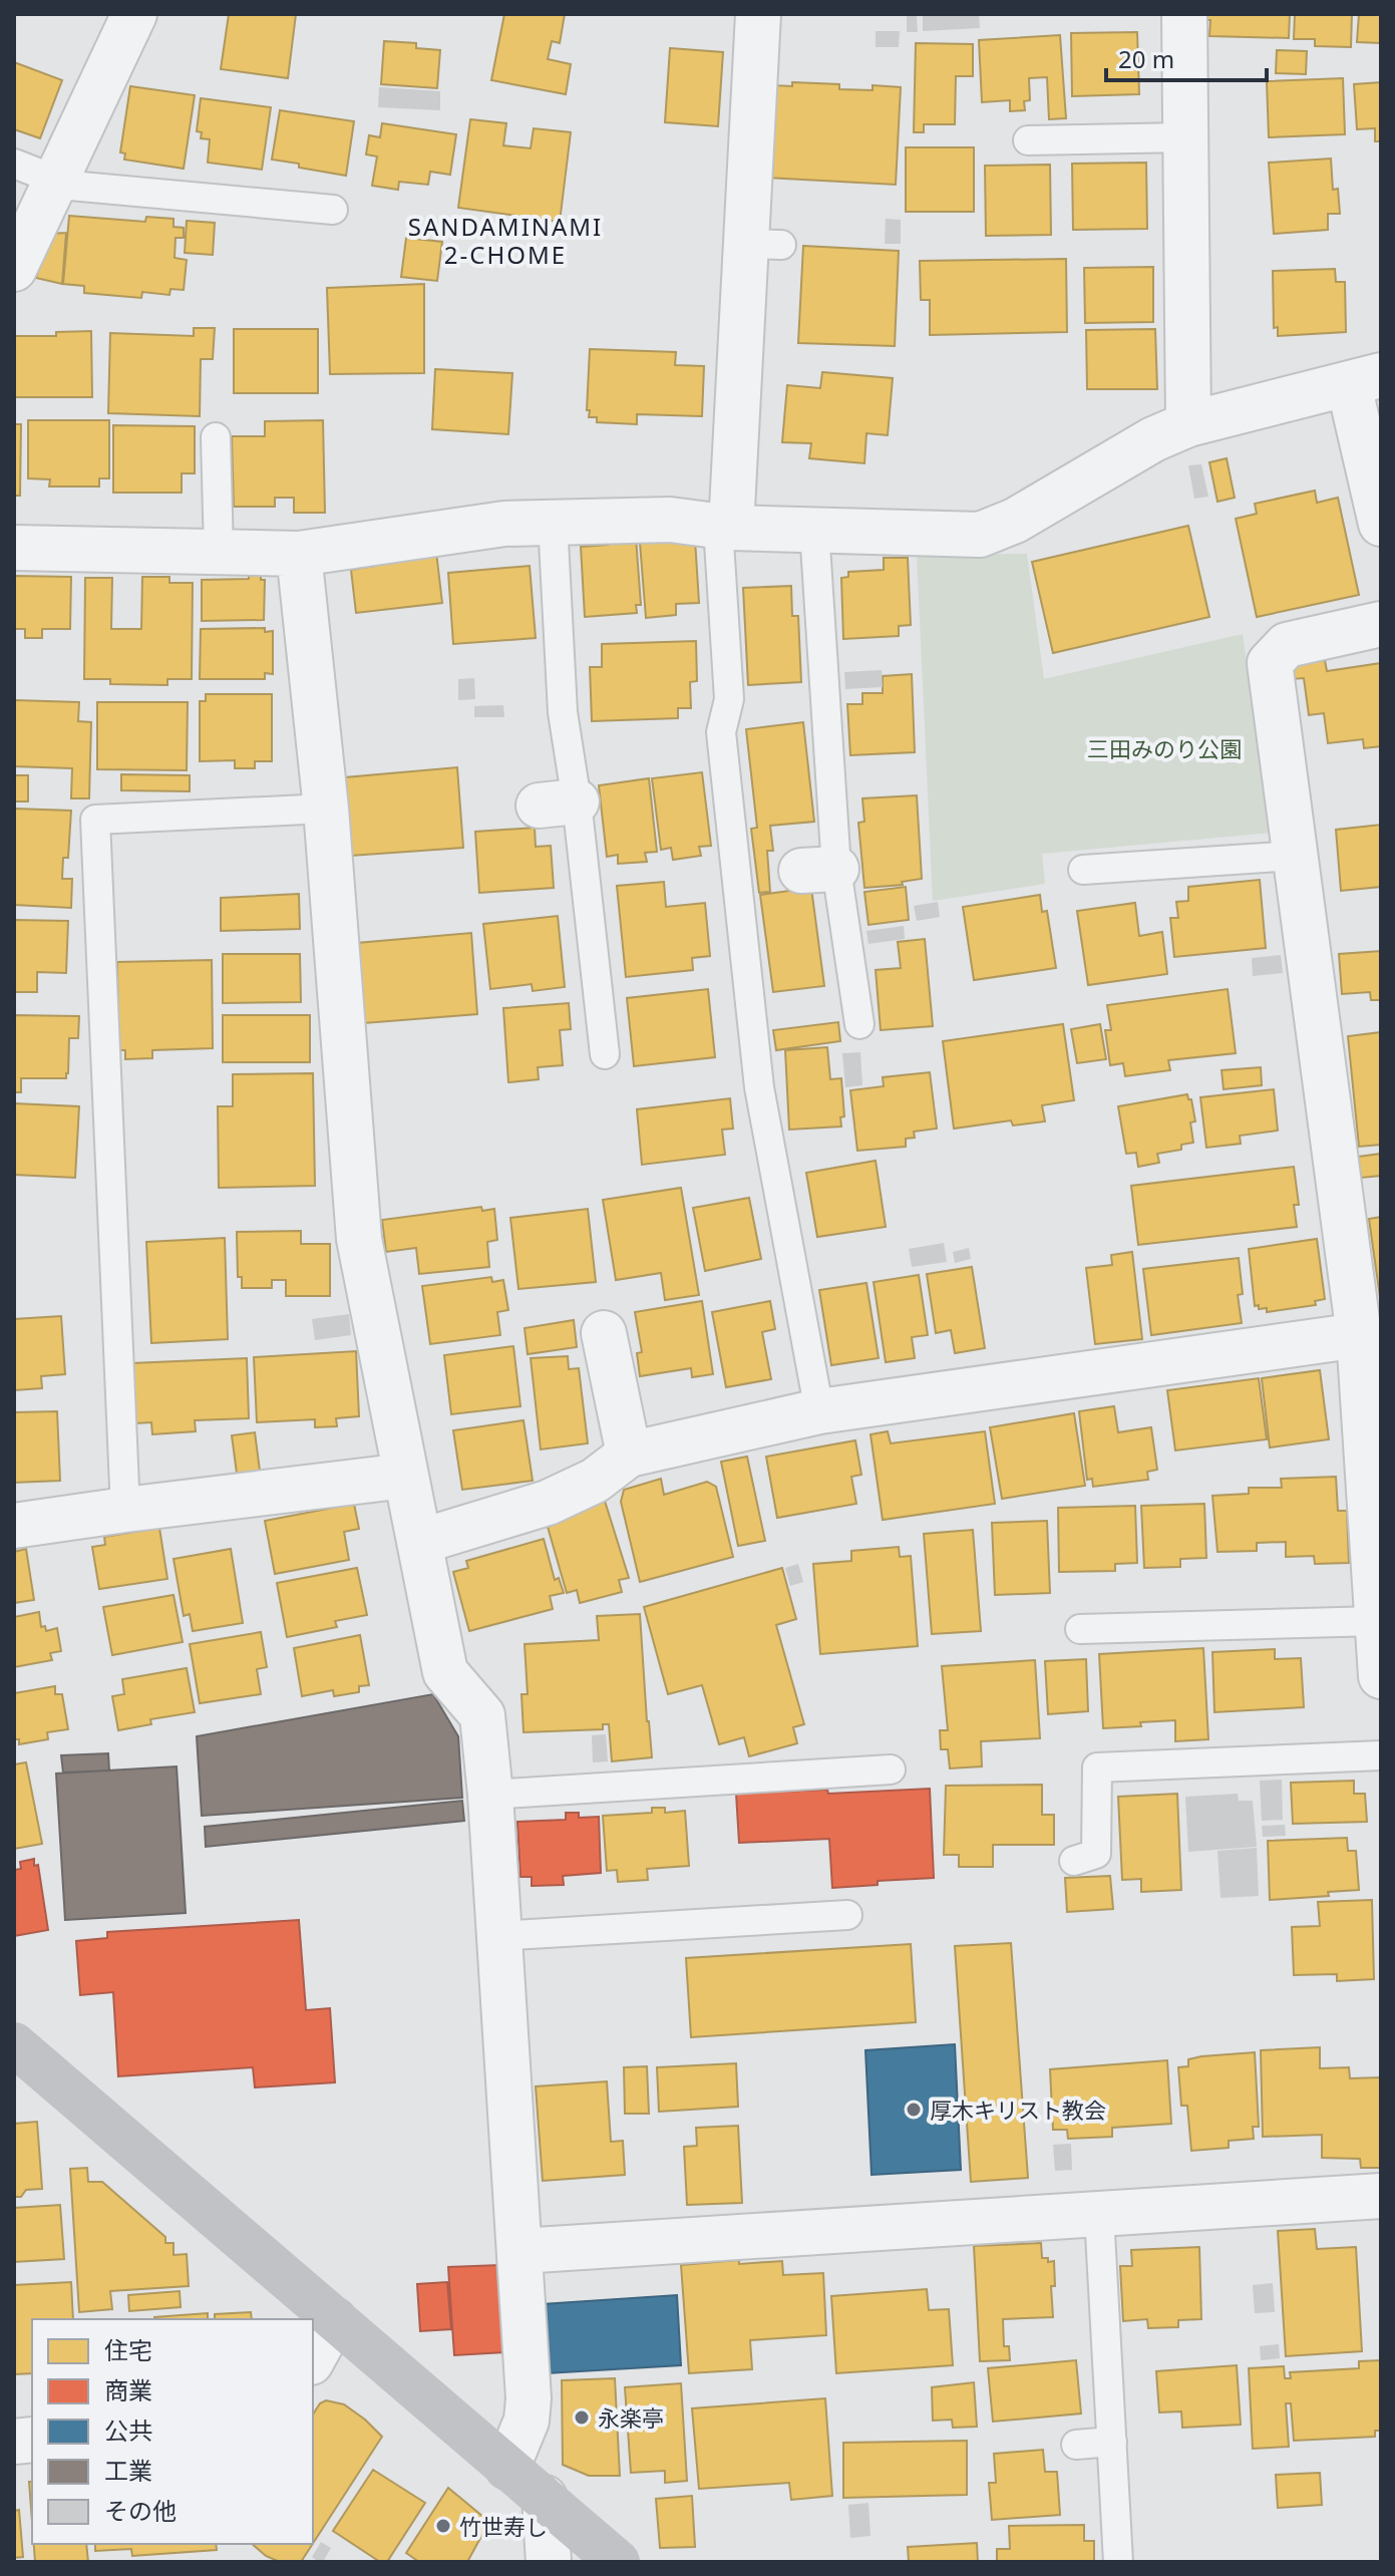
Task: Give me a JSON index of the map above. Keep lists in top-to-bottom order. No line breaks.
{"districts":["SANDAMINAMI 2-CHOME"],"parks":["三田みのり公園"],"places":["厚木キリスト教会","永楽亭","竹世寿し"],"legend":["住宅","商業","公共","工業","その他"],"scale_bar":"20 m"}
